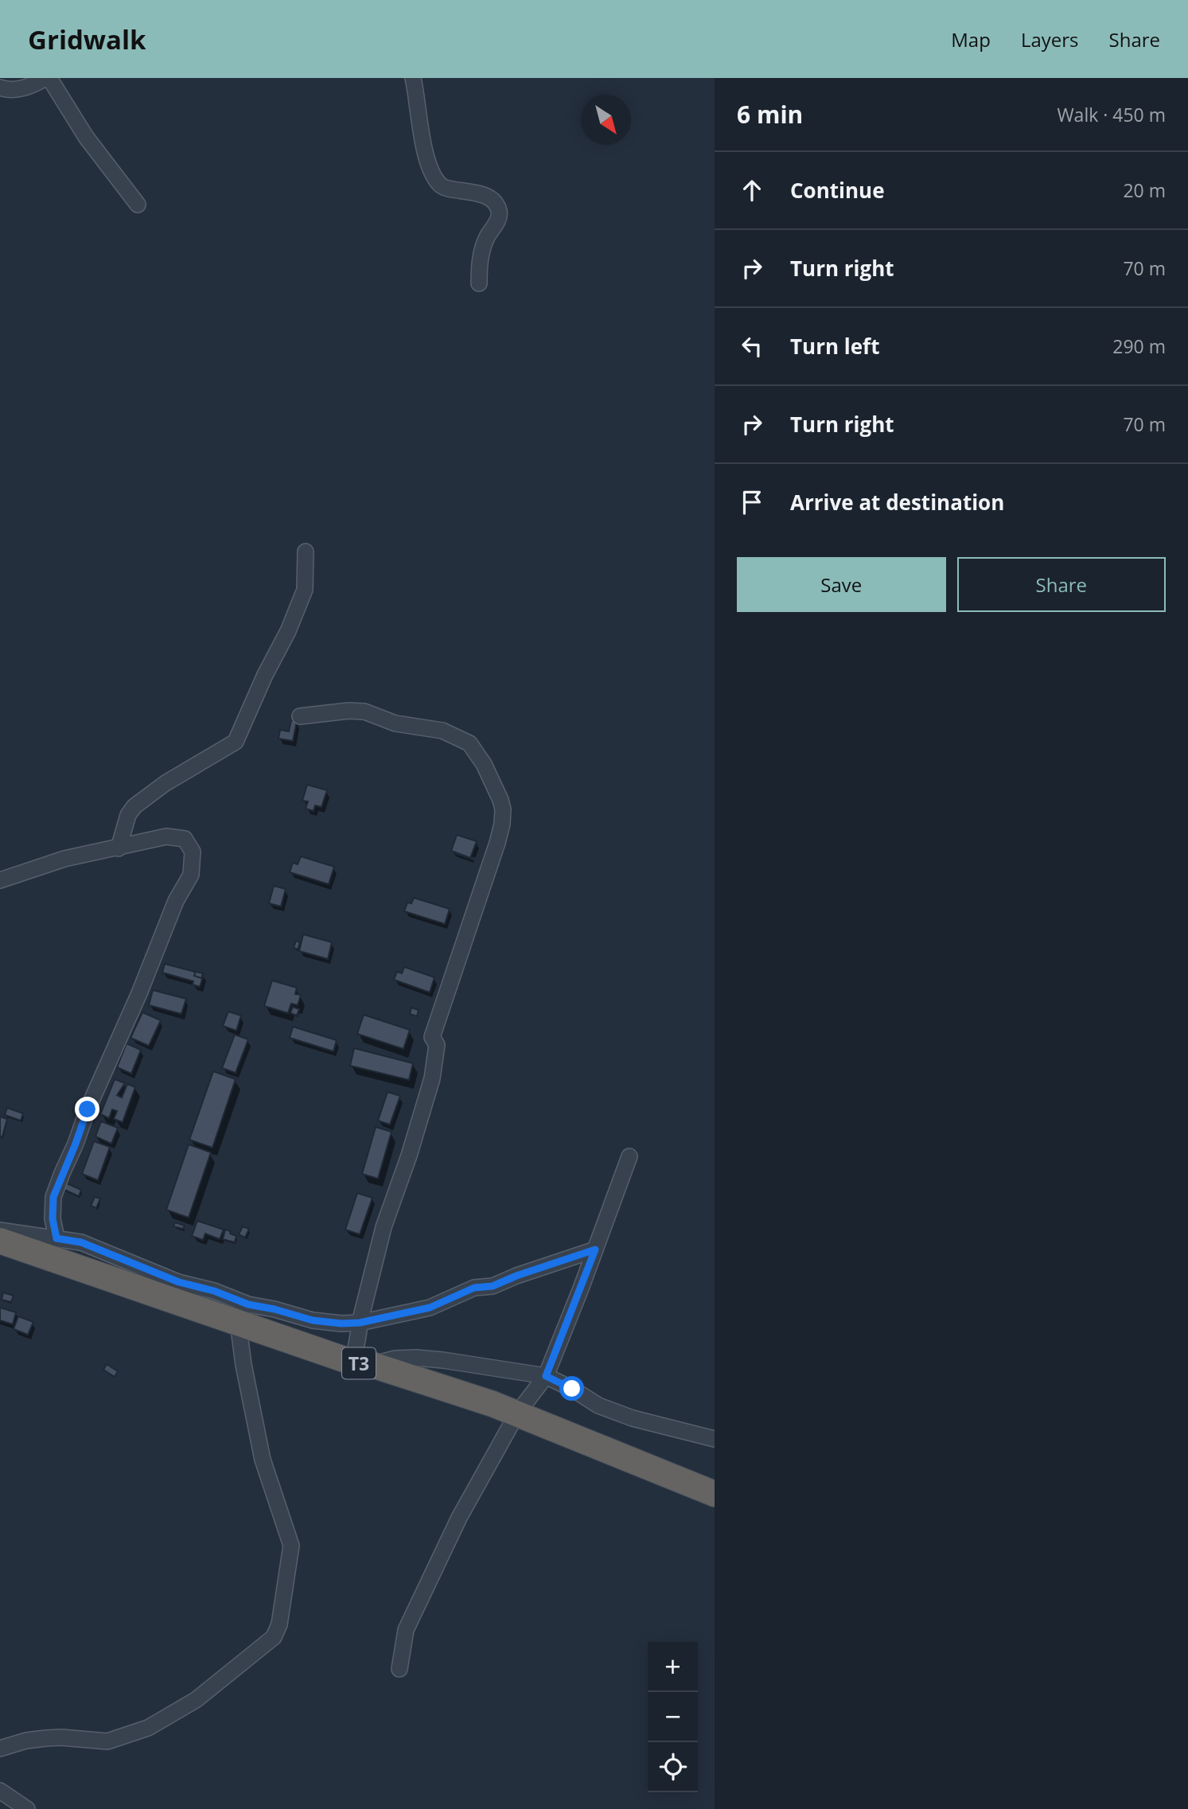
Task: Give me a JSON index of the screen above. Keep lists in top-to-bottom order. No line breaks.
{"streets":{"highway":["T3"]},"north":"bottom right","page":{"header":"Gridwalk","nav":["Map","Layers","Share"],"heading":["6 min","Walk · 450 m"],"list":[["Continue","20 m"],["Turn right","70 m"],["Turn left","290 m"],["Turn right","70 m"],"Arrive at destination"],"buttons":["Save","Share"],"map_buttons":["+","−"]}}
